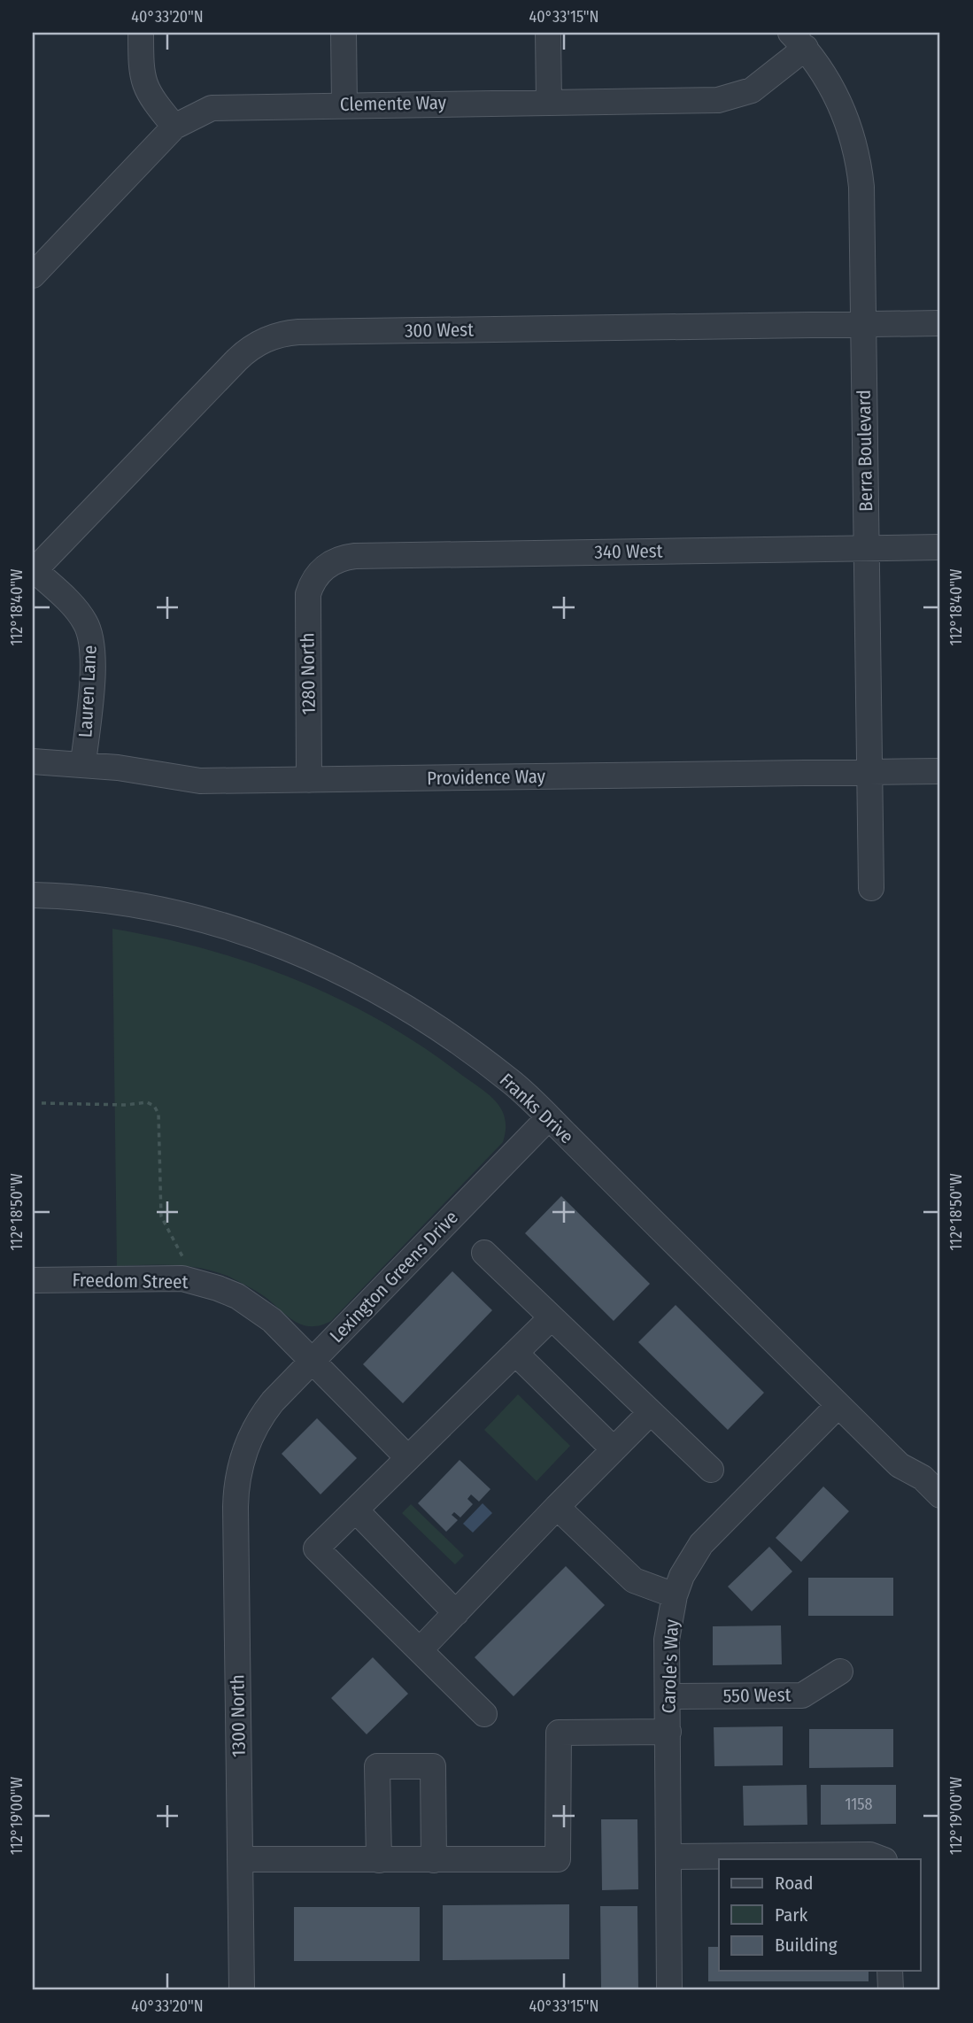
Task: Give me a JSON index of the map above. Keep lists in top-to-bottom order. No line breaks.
{"streets":{"street":["Clemente Way","300 West","Berra Boulevard","340 West","1280 North","Lauren Lane","Providence Way","Franks Drive","Lexington Greens Drive","Freedom Street","Carole's Way","550 West","1300 North"]},"crossings":[["Clemente Way","Berra Boulevard"],["300 West","Berra Boulevard"],["300 West","Lauren Lane"],["Berra Boulevard","340 West"],["Berra Boulevard","Providence Way"],["340 West","1280 North"],["1280 North","Providence Way"],["Lauren Lane","Providence Way"],["Franks Drive","Lexington Greens Drive"],["Franks Drive","Carole's Way"],["Lexington Greens Drive","Freedom Street"],["Lexington Greens Drive","1300 North"],["Carole's Way","550 West"]],"house_numbers":["1158"],"legend":["Road","Park","Building"],"coordinates":["40°33'20\"N","40°33'15\"N","112°18'40\"W","112°18'50\"W","112°19'00\"W"]}
